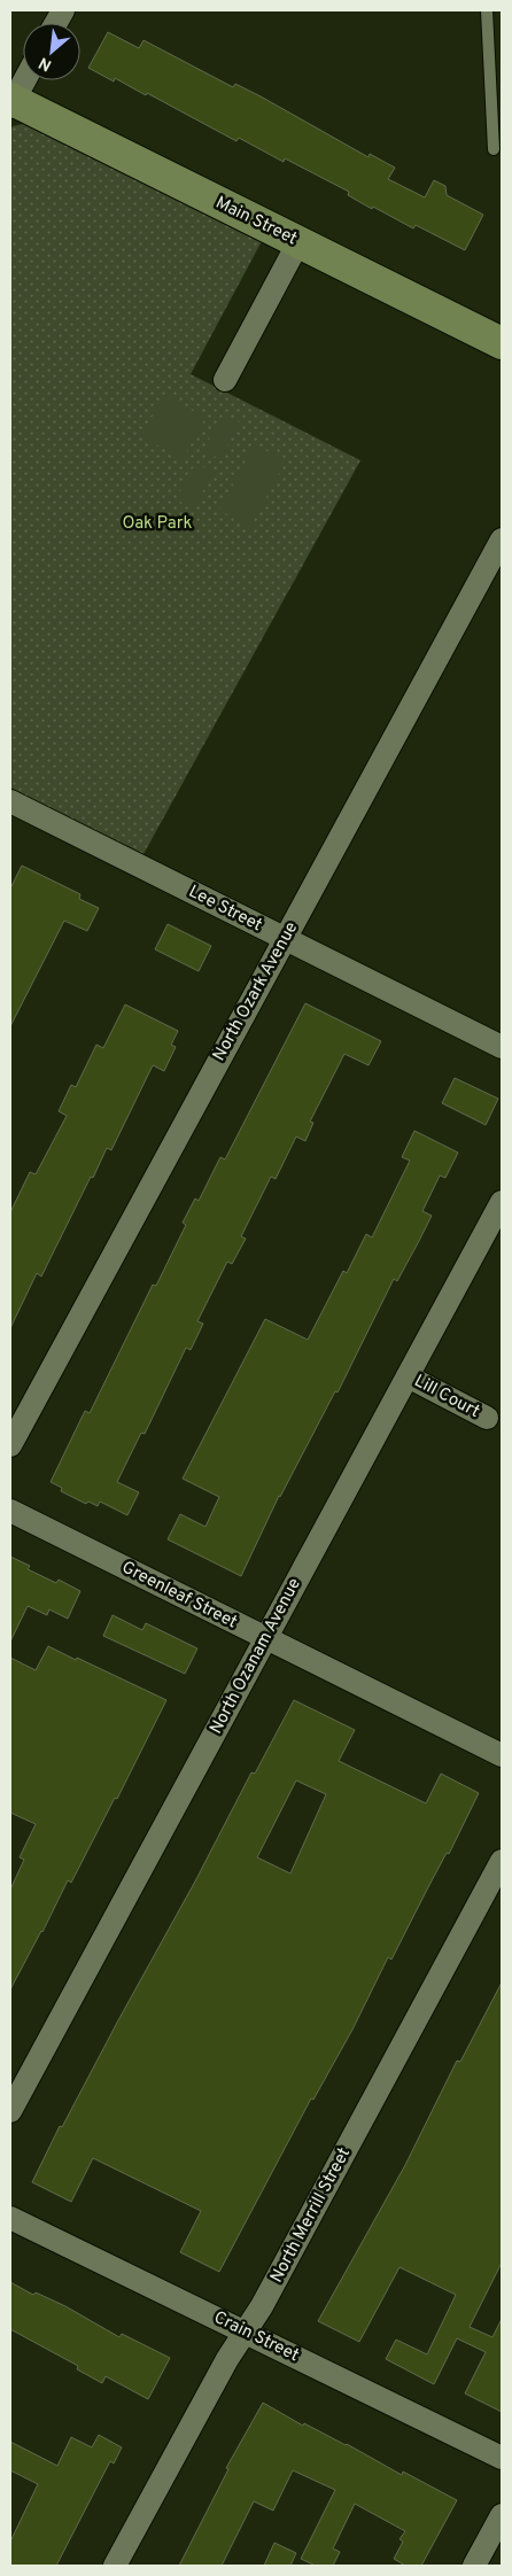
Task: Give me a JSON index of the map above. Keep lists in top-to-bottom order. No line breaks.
{"streets":{"street":["Main Street","Lee Street","North Ozark Avenue","Lill Court","Greenleaf Street","North Ozanam Avenue","North Merrill Street","Crain Street"]},"crossings":[["Lee Street","North Ozark Avenue"],["Lill Court","North Ozanam Avenue"],["Greenleaf Street","North Ozanam Avenue"],["North Merrill Street","Crain Street"]],"parks":["Oak Park"],"north":"bottom left"}
